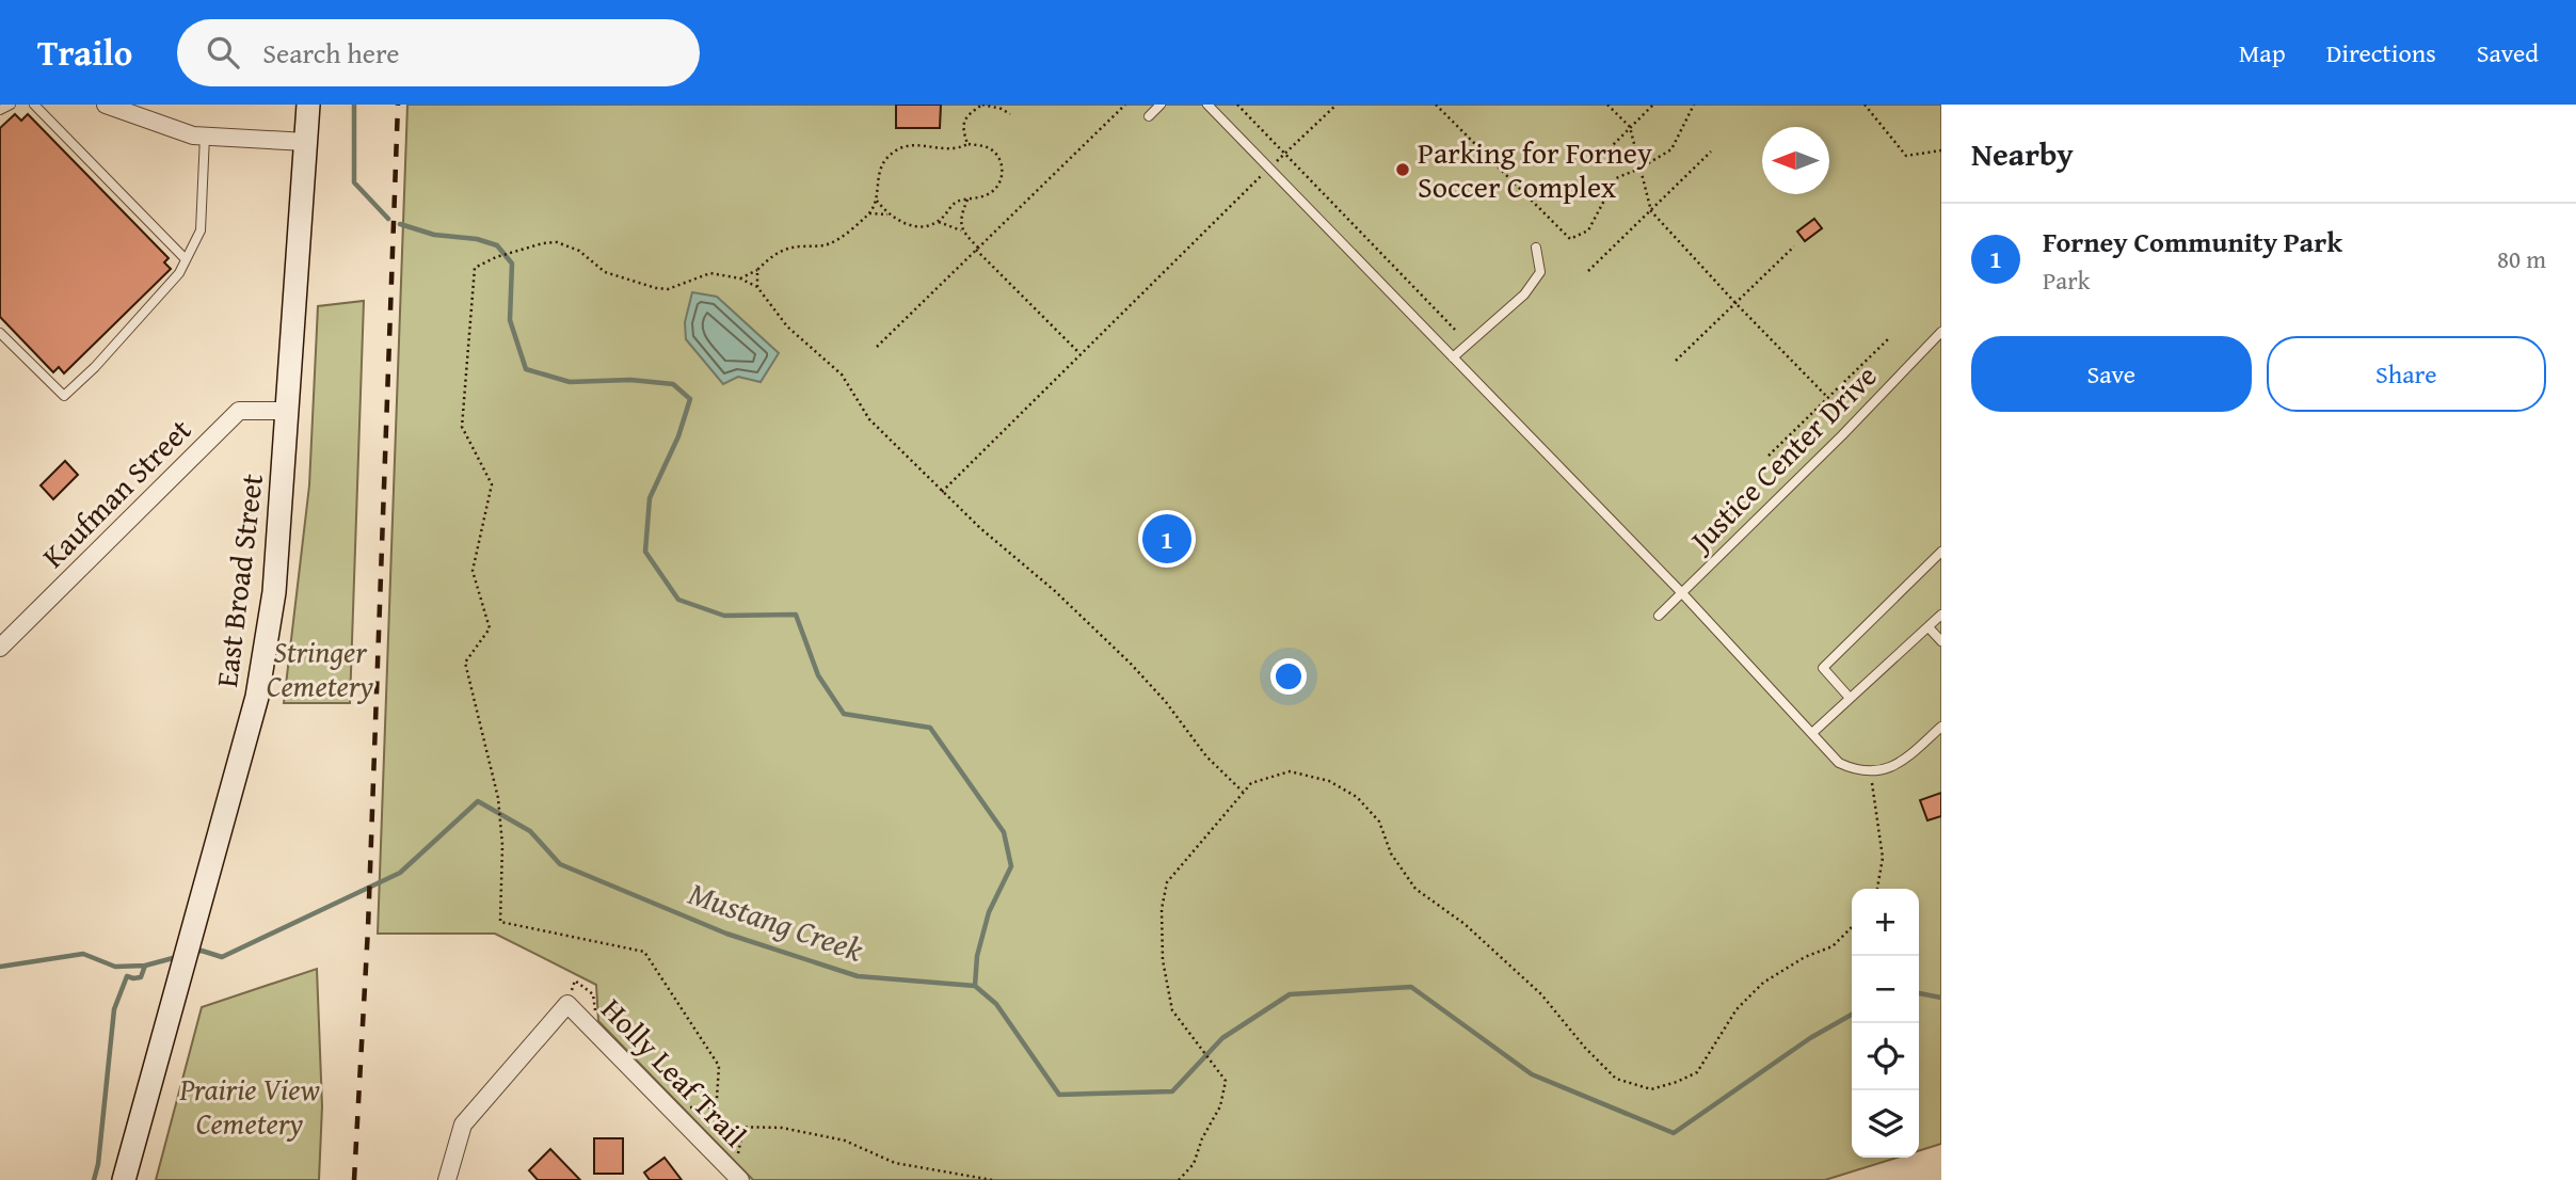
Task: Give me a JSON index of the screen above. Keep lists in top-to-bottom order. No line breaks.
{"streets":{"main road":["East Broad Street"],"street":["Kaufman Street","Holly Leaf Trail"],"lane":["Justice Center Drive"]},"crossings":[["Kaufman Street","East Broad Street"]],"water":["Mustang Creek"],"parks":["Stringer Cemetery","Prairie View Cemetery"],"places":["Parking for Forney Soccer Complex"],"north":"left","page":{"header":"Trailo","search":"Search here","nav":["Map","Directions","Saved"],"heading":"Nearby","list":[{"mark":"1","name":"Forney Community Park","note":"Park","value":"80 m"}],"buttons":["Save","Share"],"pins":"1","map_buttons":["+","−"]}}
